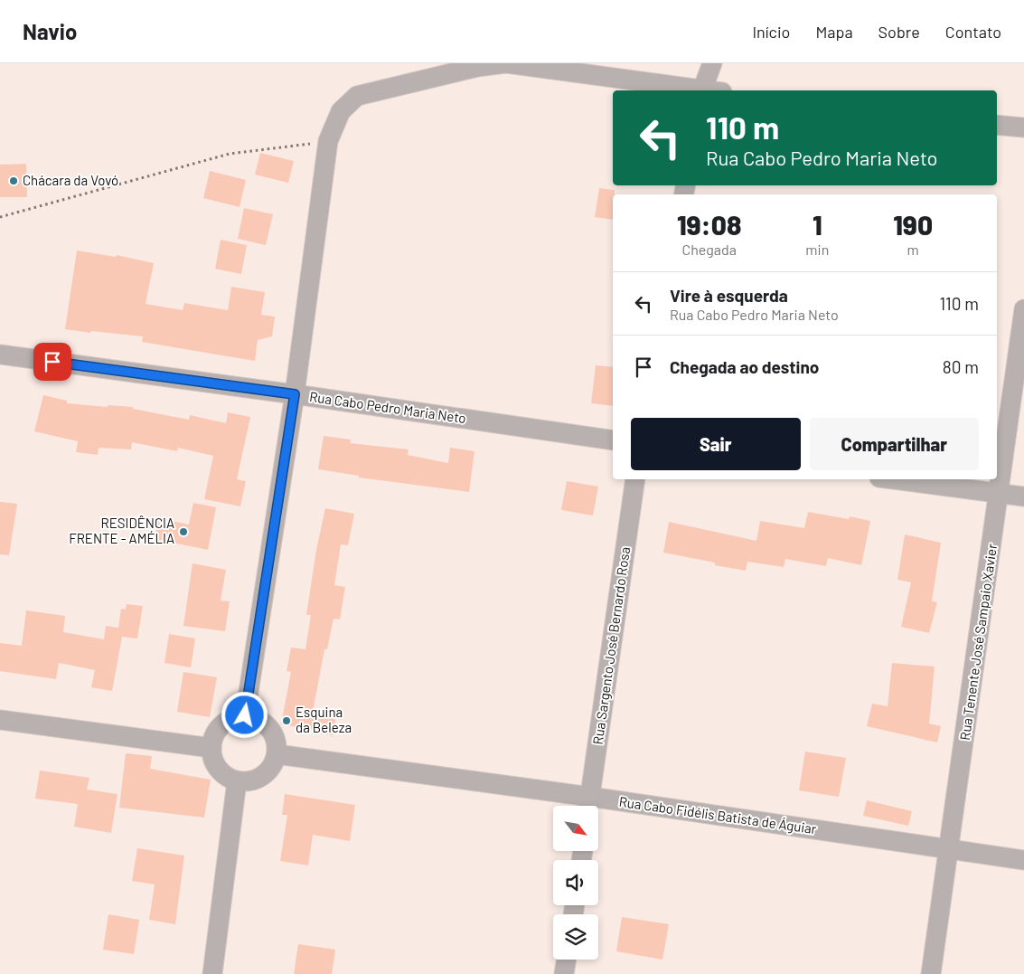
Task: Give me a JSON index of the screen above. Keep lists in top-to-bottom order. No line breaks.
{"streets":{"street":["Rua Cabo Pedro Maria Neto","Rua Tenente José Sampaio Xavier","Rua Sargento José Bernardo Rosa","Rua Cabo Fidélis Batista de Águiar"]},"crossings":[["Rua Tenente José Sampaio Xavier","Rua Cabo Fidélis Batista de Águiar"],["Rua Sargento José Bernardo Rosa","Rua Cabo Fidélis Batista de Águiar"]],"places":["Chácara da Vovó","RESIDÊNCIA FRENTE - AMÉLIA","Esquina da Beleza"],"north":"bottom right","page":{"header":"Navio","nav":["Início","Mapa","Sobre","Contato"],"turn":["110 m","Rua Cabo Pedro Maria Neto"],"eta":["19:08","Chegada","1","min","190","m"],"list":[{"name":"Vire à esquerda","note":"Rua Cabo Pedro Maria Neto","value":"110 m"},{"name":"Chegada ao destino","value":"80 m"}],"buttons":["Sair","Compartilhar"]}}
